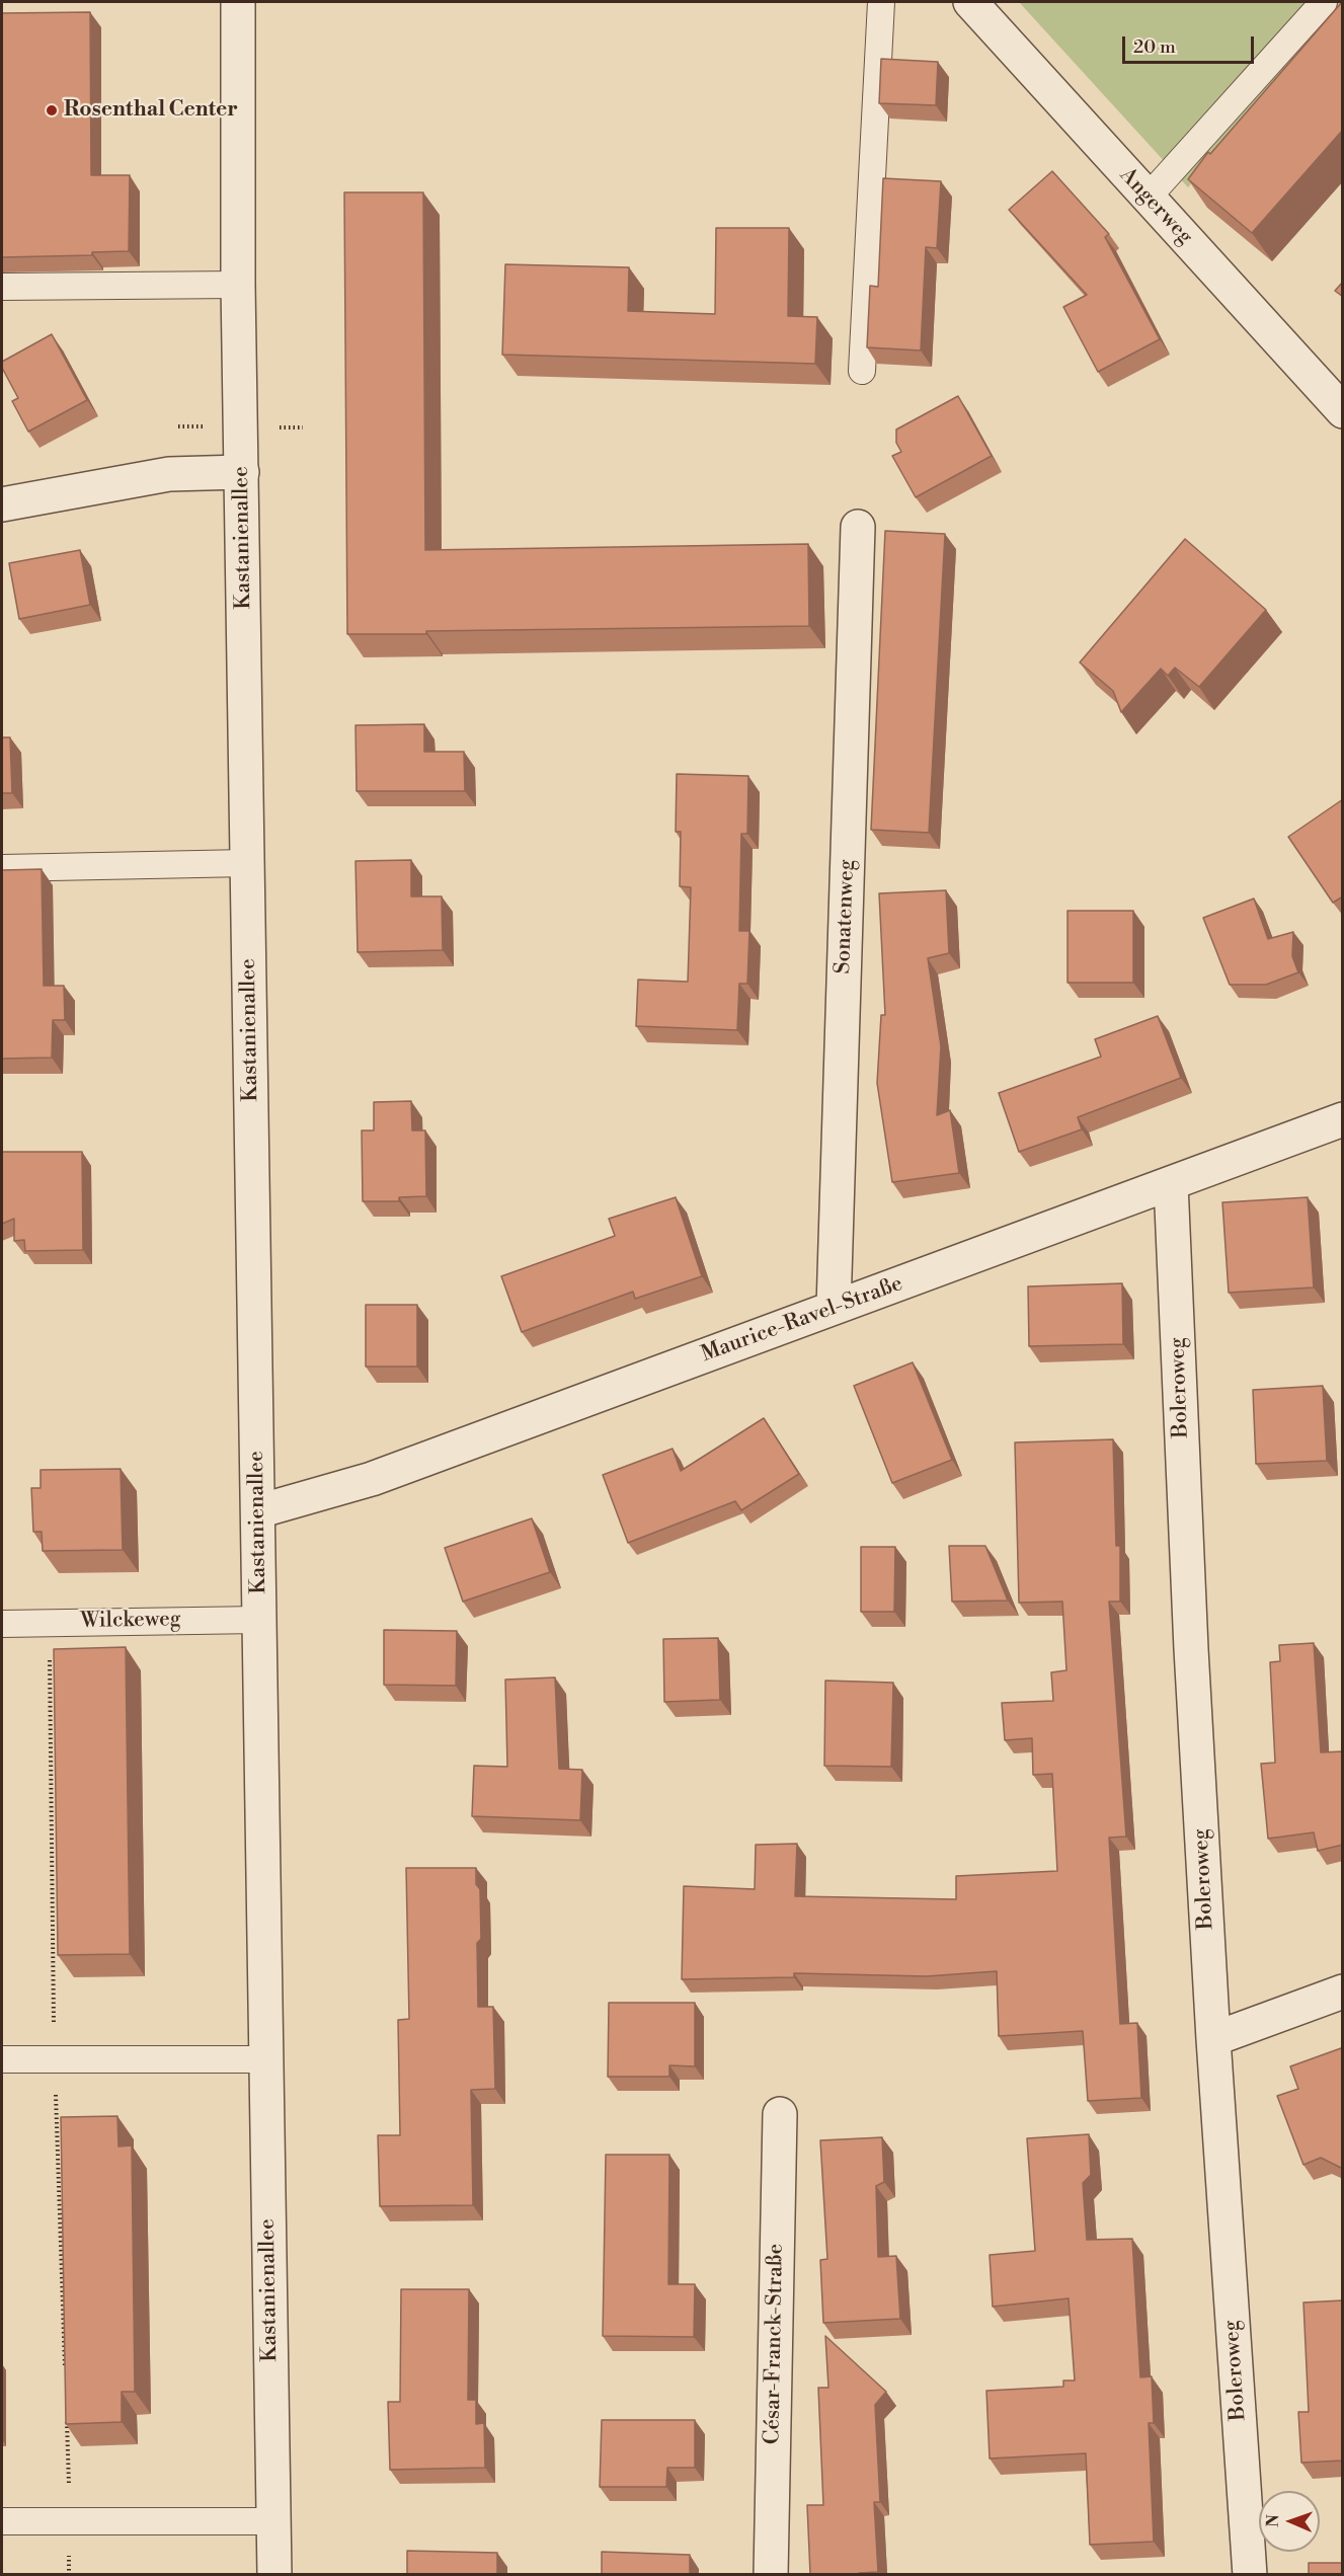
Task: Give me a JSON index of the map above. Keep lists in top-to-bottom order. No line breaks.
{"streets":{"street":["Angerweg","Kastanienallee","Sonatenweg","Maurice-Ravel-Straße","Boleroweg","César-Franck-Straße"],"lane":["Wilckeweg"]},"crossings":[["Kastanienallee","Maurice-Ravel-Straße"],["Kastanienallee","Wilckeweg"],["Sonatenweg","Maurice-Ravel-Straße"],["Maurice-Ravel-Straße","Boleroweg"]],"places":["Rosenthal Center"],"scale_bar":"20 m","north":"left"}
